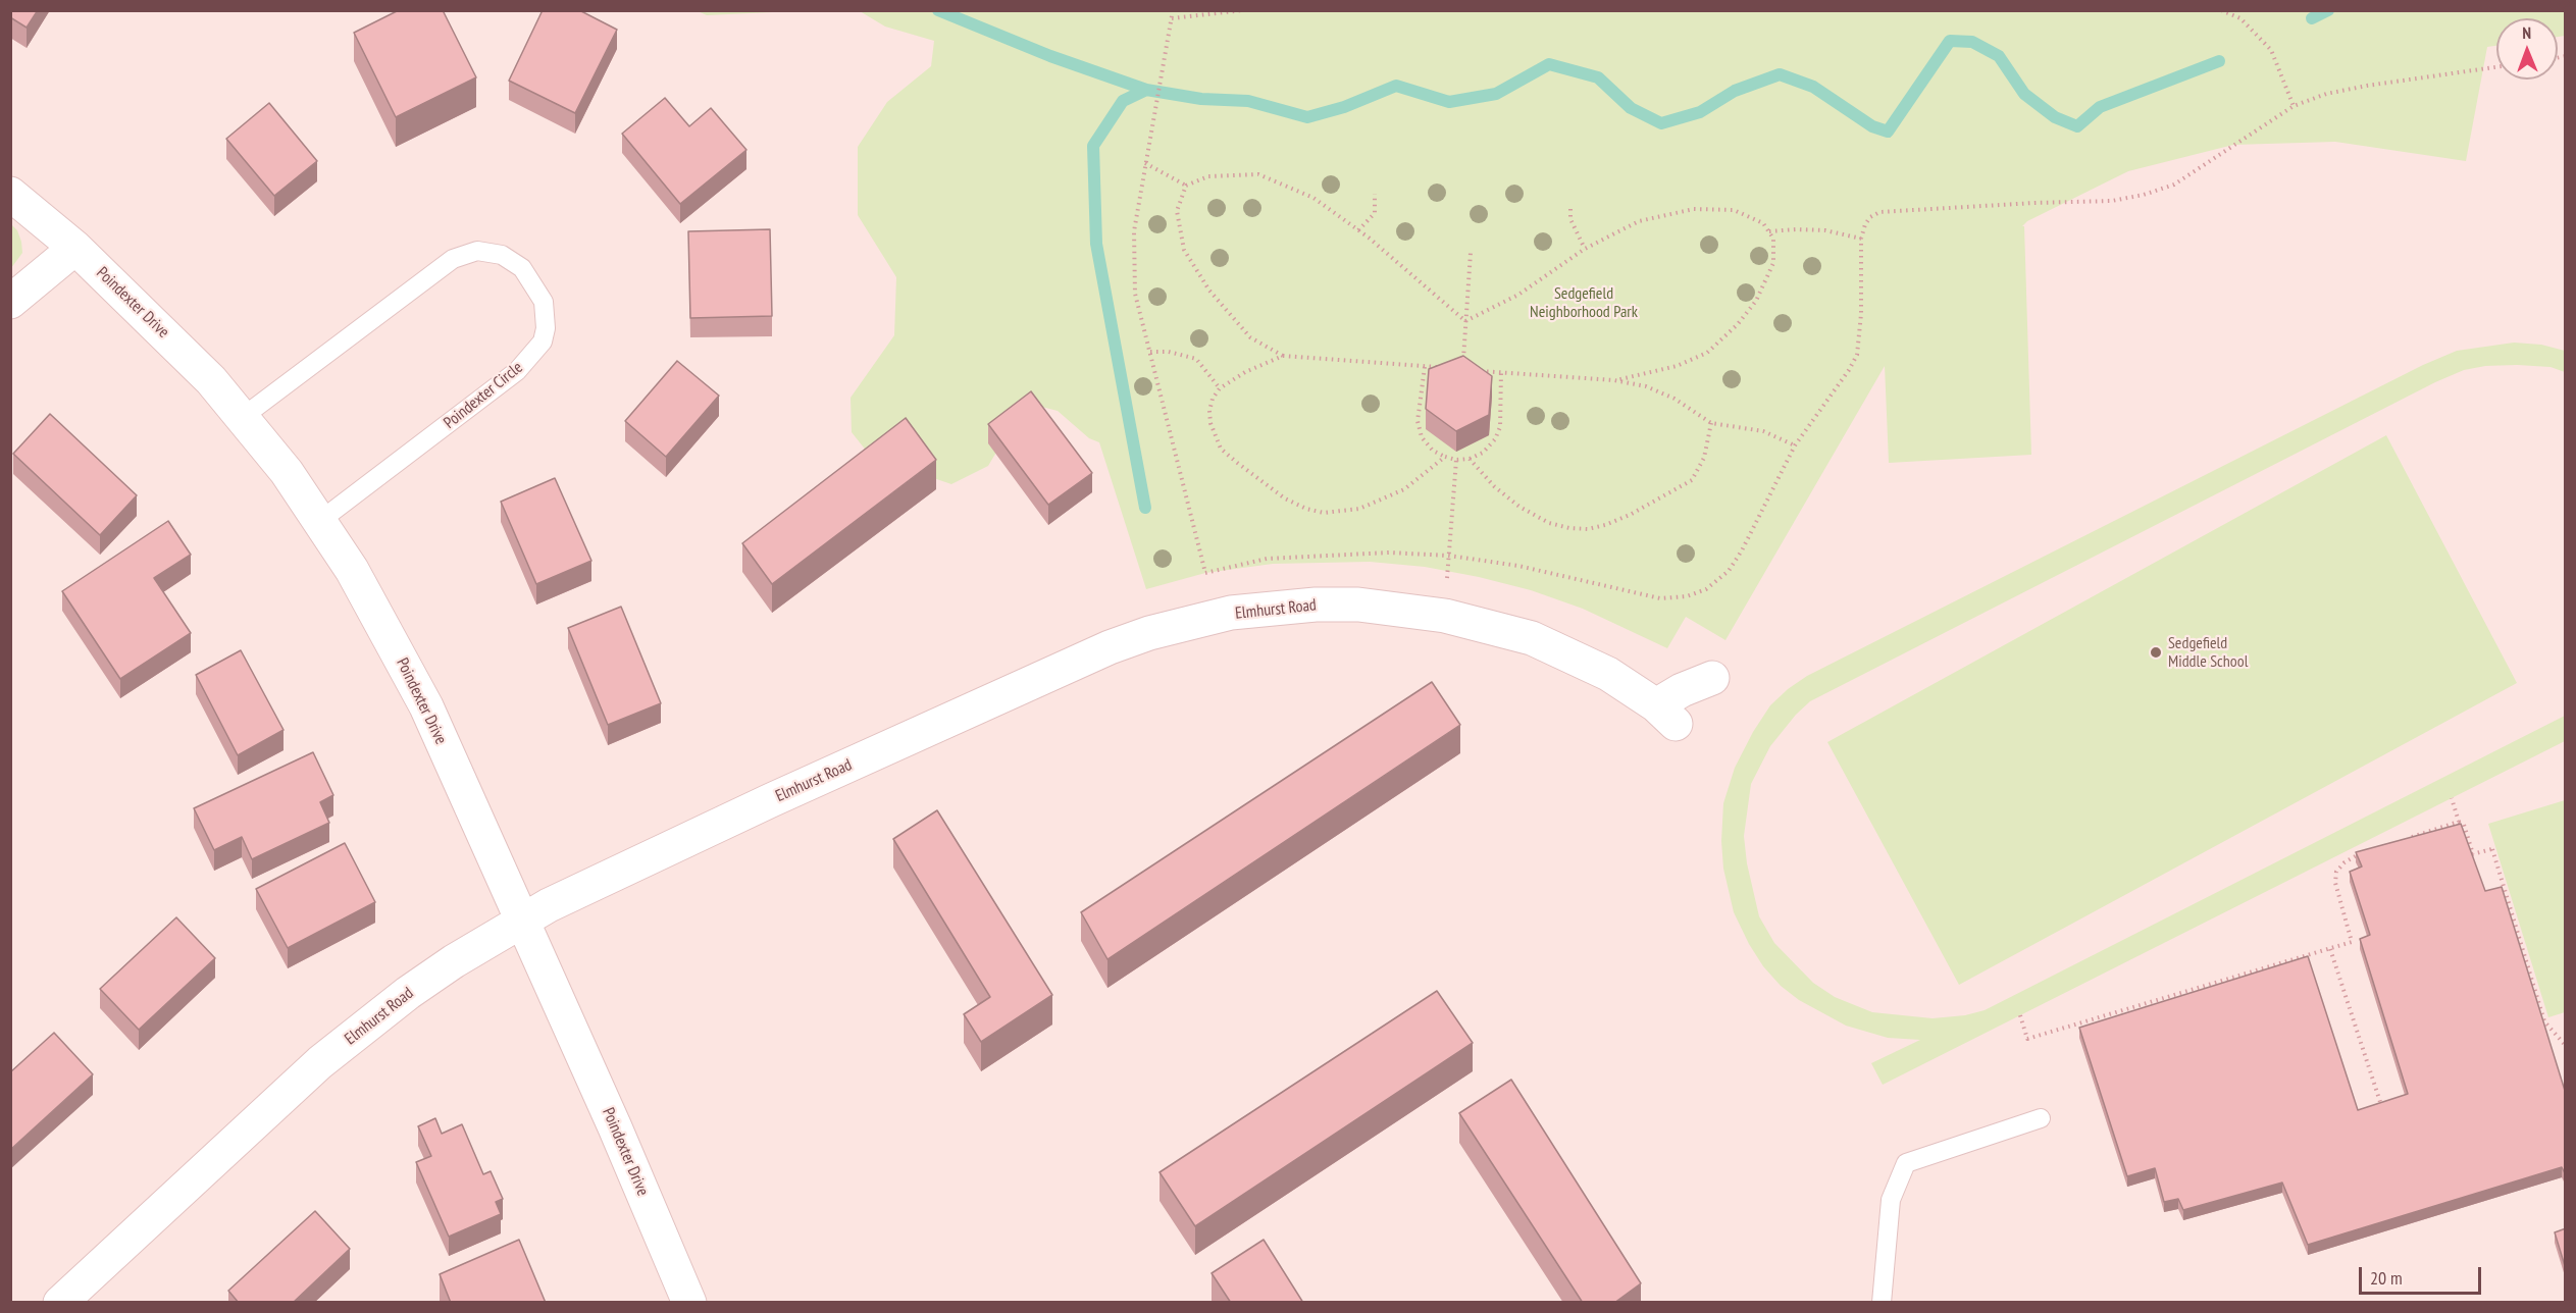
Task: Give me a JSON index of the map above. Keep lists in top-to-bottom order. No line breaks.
{"streets":{"street":["Poindexter Drive","Elmhurst Road"],"lane":["Poindexter Circle"]},"crossings":[["Poindexter Drive","Poindexter Circle"],["Poindexter Drive","Elmhurst Road"]],"parks":["Sedgefield Neighborhood Park"],"places":["Sedgefield Middle School"],"scale_bar":"20 m","north":"top"}
